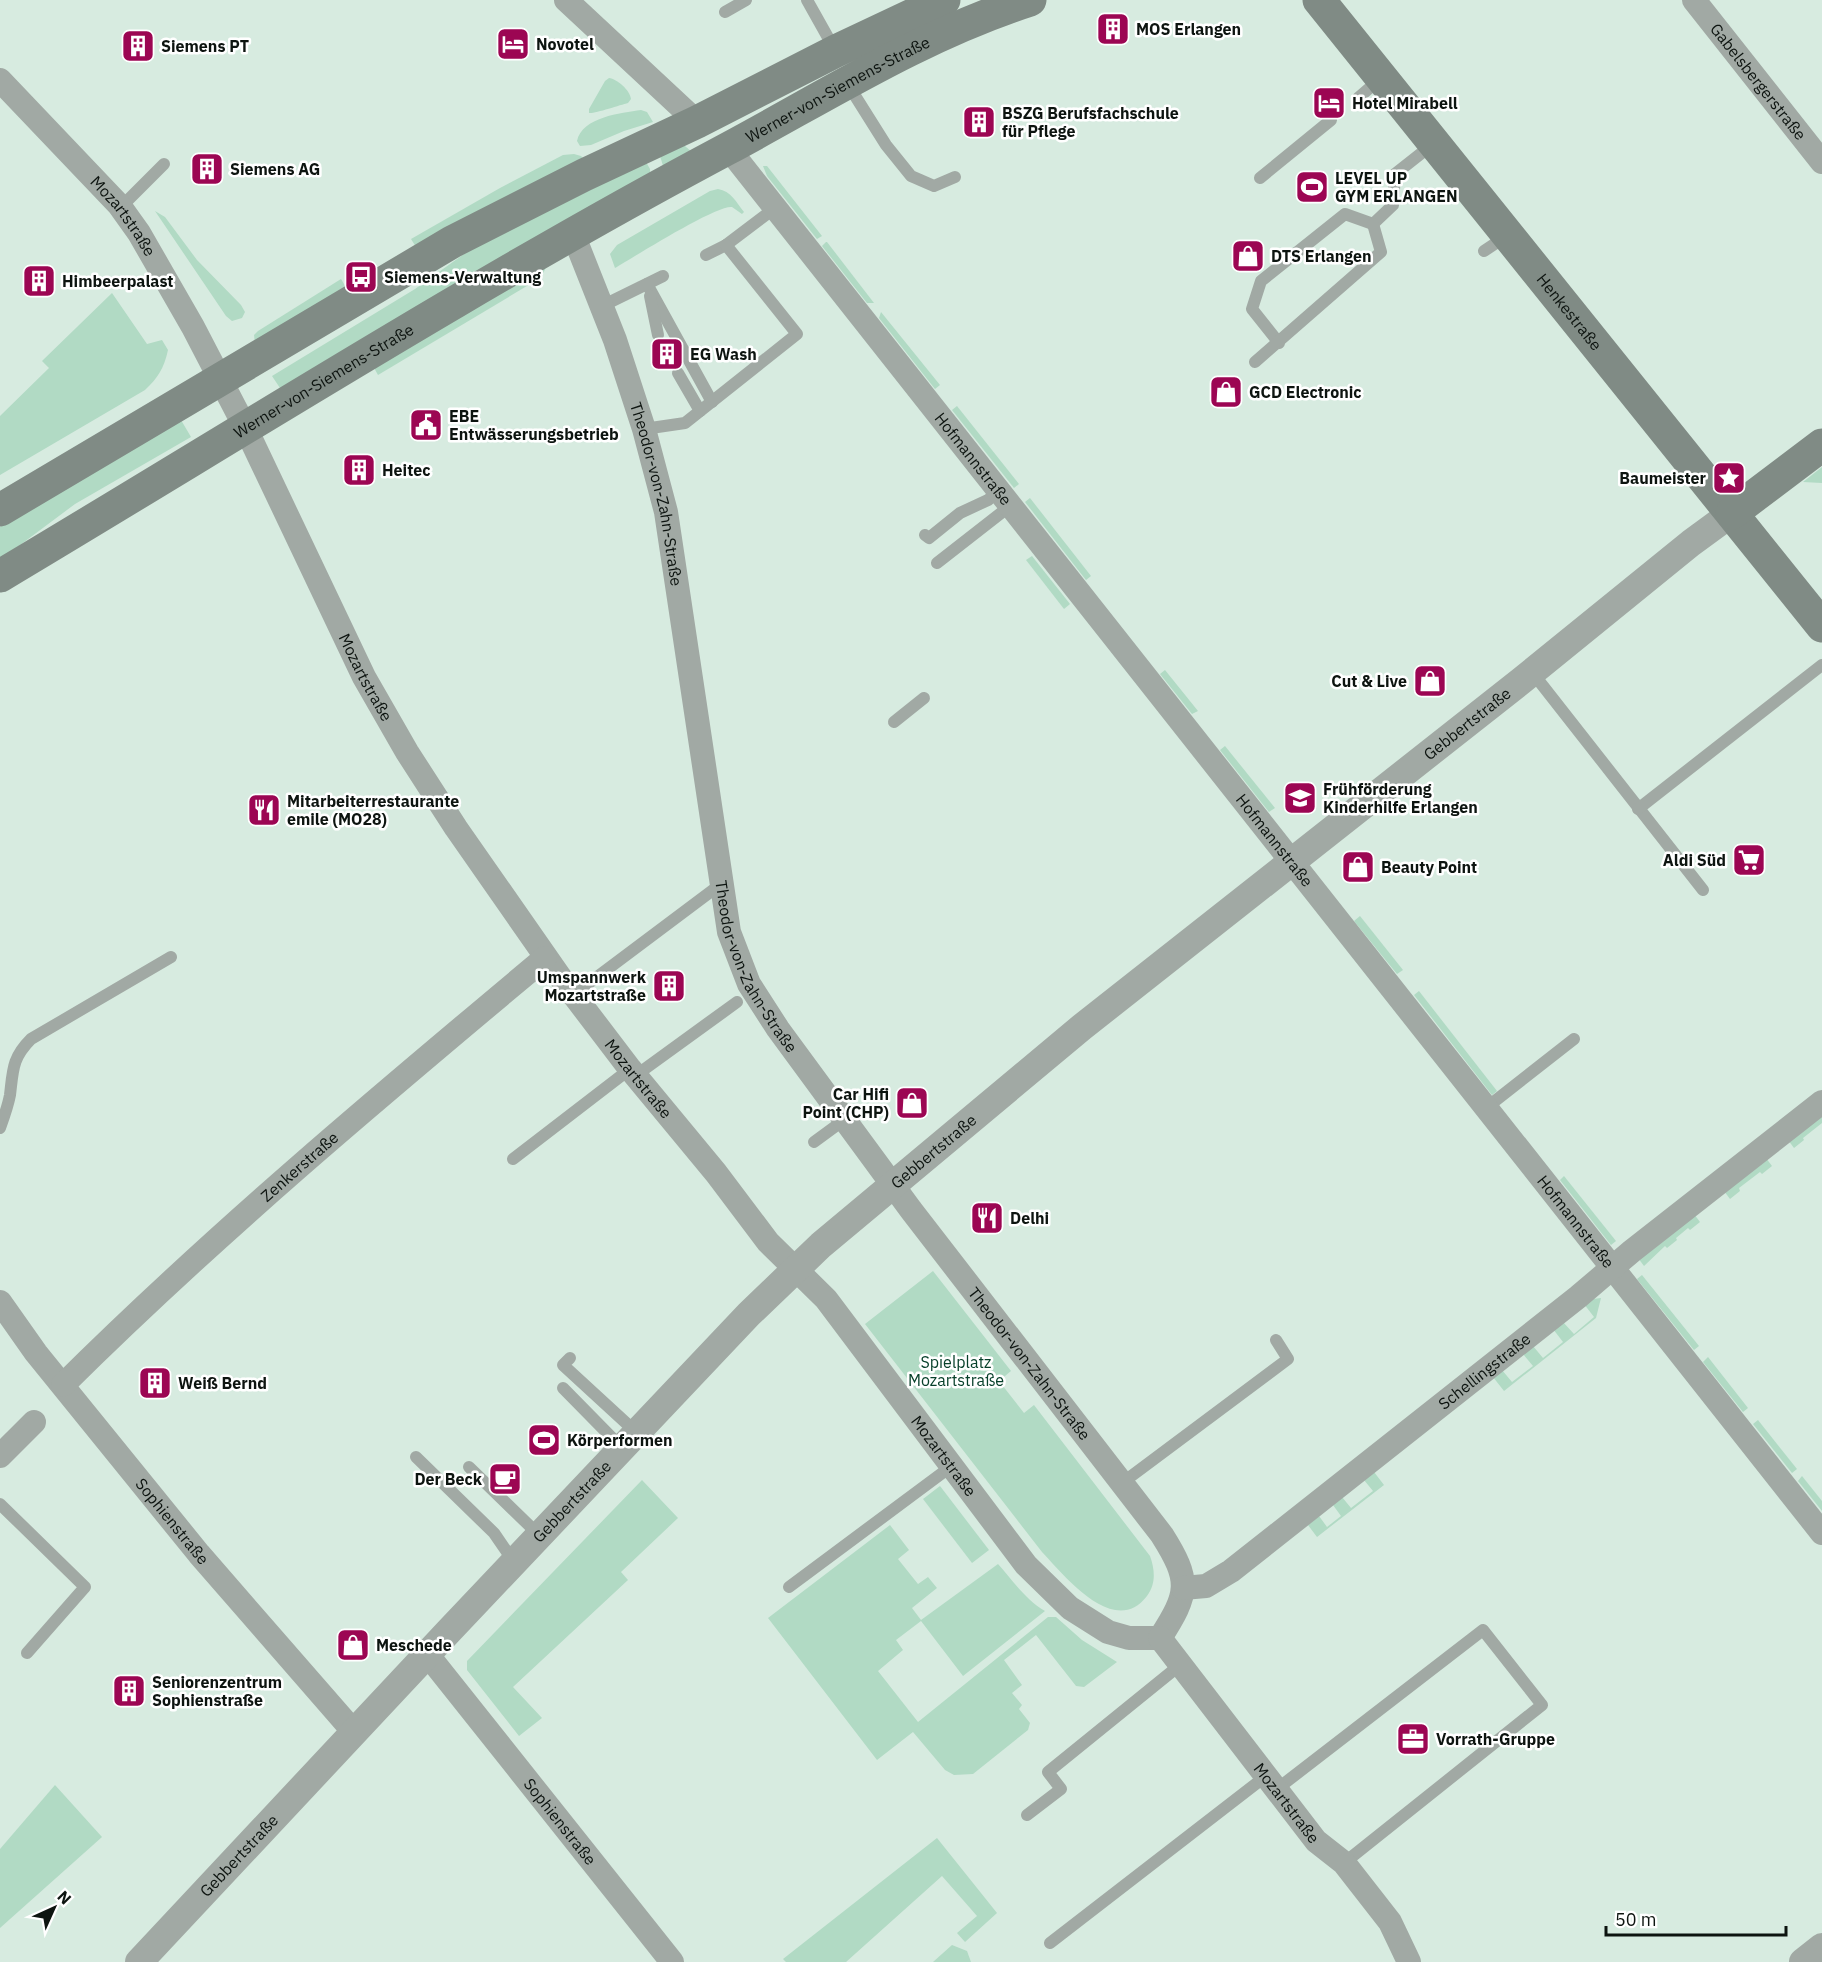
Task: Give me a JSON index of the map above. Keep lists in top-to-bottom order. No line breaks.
{"streets":{"main road":["Werner-von-Siemens-Straße","Henkestraße","Gebbertstraße"],"street":["Gabelsbergerstraße","Mozartstraße","Hofmannstraße","Theodor-von-Zahn-Straße","Zenkerstraße","Schellingstraße","Sophienstraße"]},"crossings":[["Werner-von-Siemens-Straße","Mozartstraße"],["Werner-von-Siemens-Straße","Hofmannstraße"],["Werner-von-Siemens-Straße","Theodor-von-Zahn-Straße"],["Mozartstraße","Gebbertstraße"],["Mozartstraße","Zenkerstraße"],["Henkestraße","Gebbertstraße"],["Hofmannstraße","Gebbertstraße"],["Hofmannstraße","Schellingstraße"],["Theodor-von-Zahn-Straße","Gebbertstraße"],["Theodor-von-Zahn-Straße","Schellingstraße"],["Gebbertstraße","Sophienstraße"],["Zenkerstraße","Sophienstraße"]],"parks":["Spielplatz Mozartstraße"],"places":{"building":["MOS Erlangen","Siemens PT","BSZG Berufsfachschule für Pflege","Siemens AG","Himbeerpalast","EG Wash","Heitec","Umspannwerk Mozartstraße","Weiß Bernd","Seniorenzentrum Sophienstraße"],"hotel":["Novotel","Hotel Mirabell"],"sports":["LEVEL UP GYM ERLANGEN","Körperformen"],"shop":["DTS Erlangen","GCD Electronic","Cut & Live","Beauty Point","Car Hifi Point (CHP)","Meschede"],"bus stop":["Siemens-Verwaltung"],"public building":["EBE Entwässerungsbetrieb"],"place":["Baumeister"],"school or university":["Frühförderung Kinderhilfe Erlangen"],"restaurant":["Mitarbeiterrestaurante emile (MO28)","Delhi"],"supermarket":["Aldi Süd"],"cafe":["Der Beck"],"office":["Vorrath-Gruppe"]},"scale_bar":"50 m","north":"top right"}
